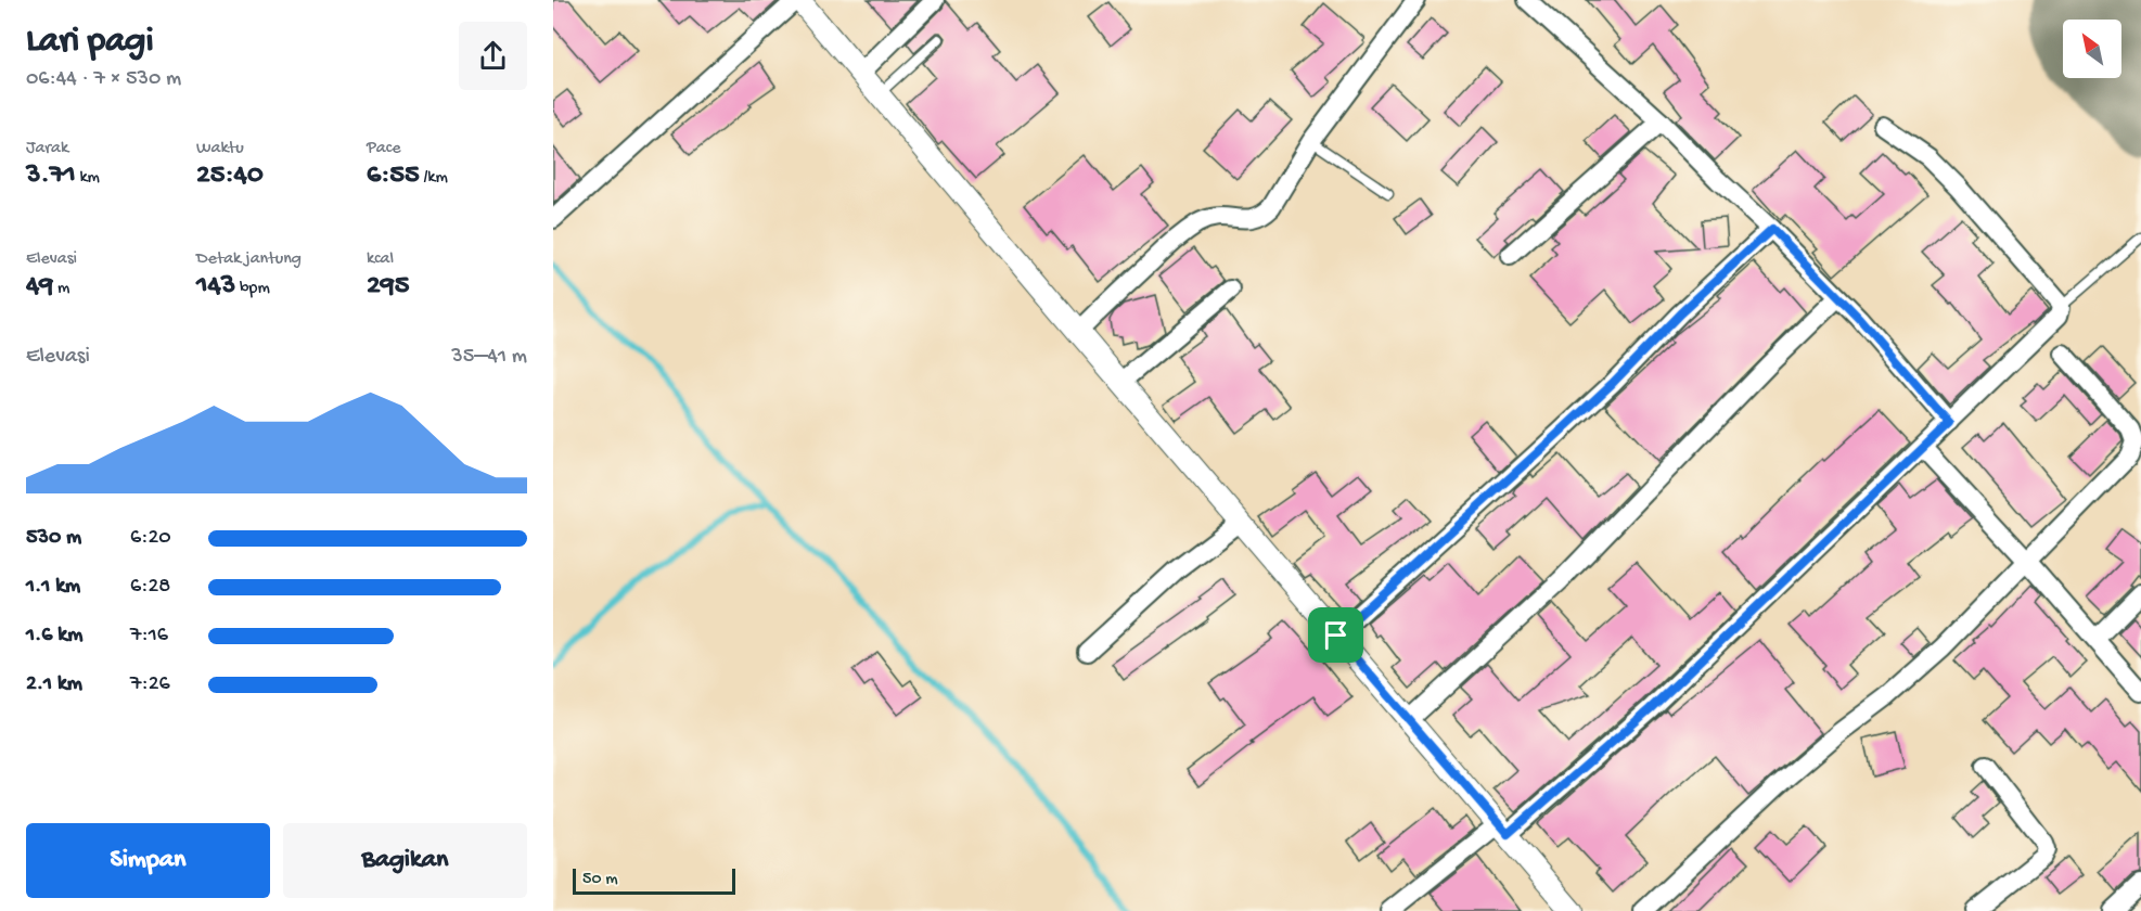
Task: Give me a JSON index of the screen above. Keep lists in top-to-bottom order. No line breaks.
{"scale_bar":"50 m","north":"top left","page":{"heading":["Lari pagi","06:44 · 7 × 530 m"],"stats":[["Jarak","3.71 km"],["Waktu","25:40"],["Pace","6:55 /km"],["Elevasi","49 m"],["Detak jantung","143 bpm"],["kcal","295"]],"chart":["Elevasi","35–41 m"],"list":[{"name":"530 m","note":"6:20"},{"name":"1.1 km","note":"6:28"},{"name":"1.6 km","note":"7:16"},{"name":"2.1 km","note":"7:26"}],"buttons":["Simpan","Bagikan"],"scale":"50 m"}}
